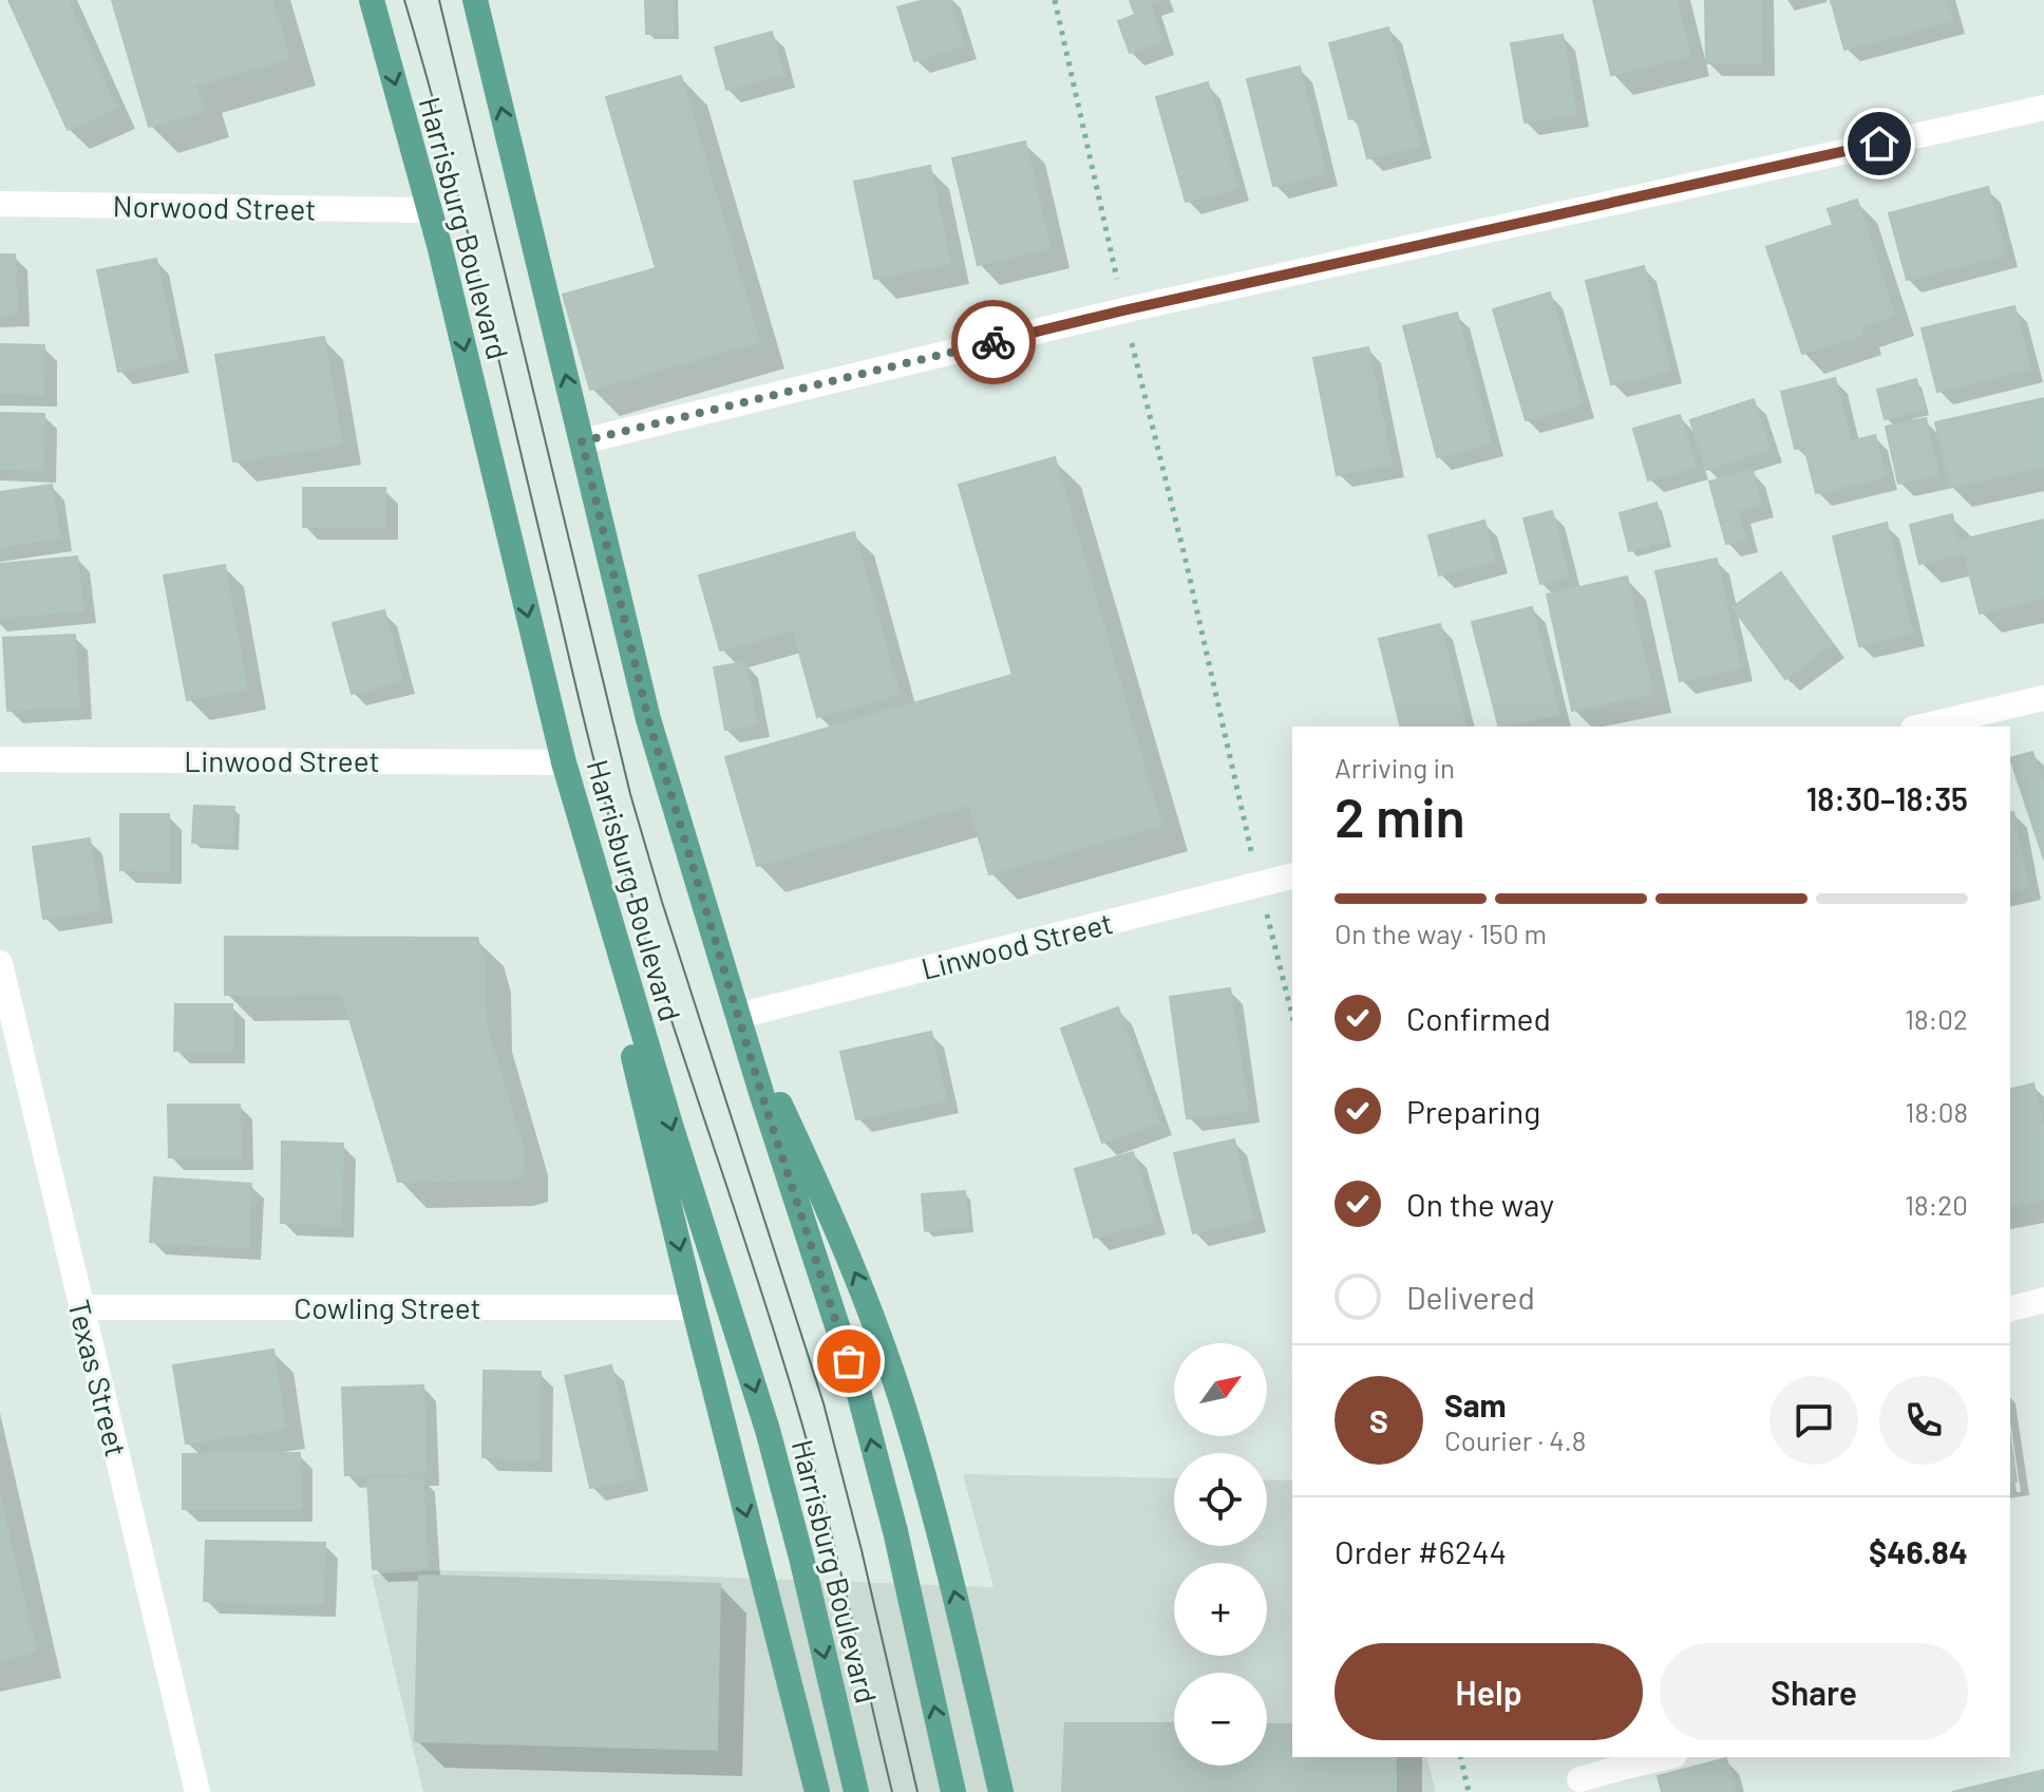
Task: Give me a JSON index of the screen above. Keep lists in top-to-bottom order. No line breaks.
{"streets":{"main road":["Harrisburg Boulevard"],"street":["Norwood Street","Linwood Street","Cowling Street","Texas Street"]},"crossings":[["Norwood Street","Harrisburg Boulevard"],["Harrisburg Boulevard","Linwood Street"],["Cowling Street","Texas Street"]],"north":"top right","page":{"heading":["2 min","Arriving in","18:30–18:35"],"panel":["Sam","Courier · 4.8","Order #6244","$46.84"],"bar":"On the way · 150 m","list":[["Confirmed","18:02"],["Preparing","18:08"],["On the way","18:20"],"Delivered"],"map_buttons":["+","−"],"round":"S","buttons":["Help","Share"]}}
